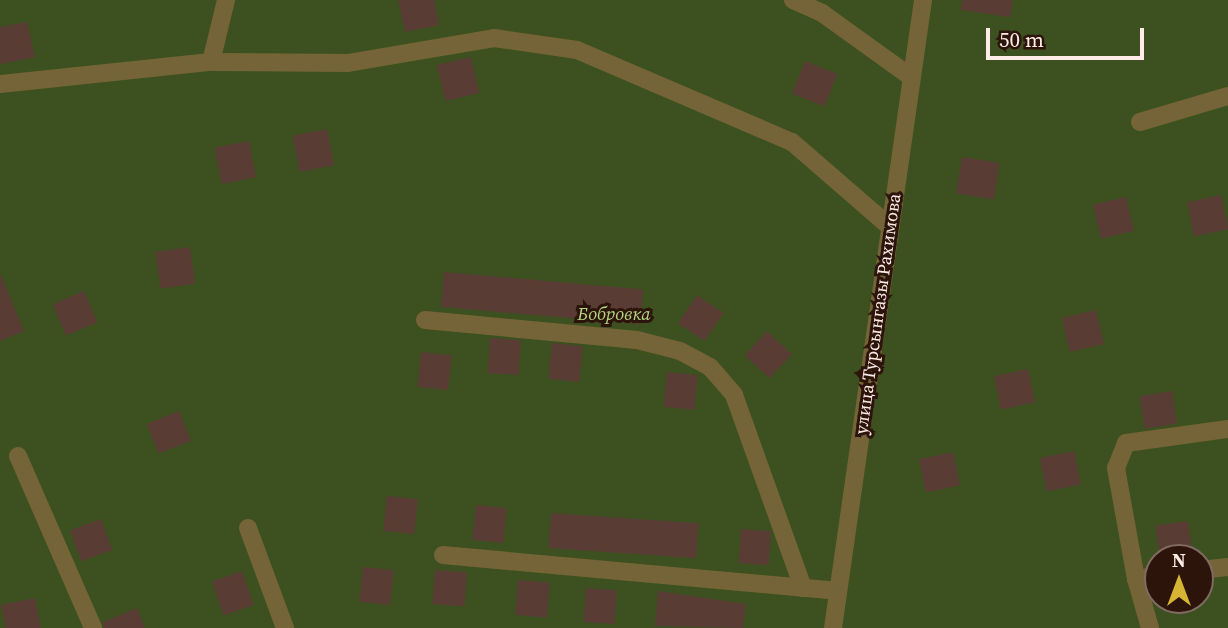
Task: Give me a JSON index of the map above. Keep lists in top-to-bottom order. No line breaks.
{"streets":{"street":["улица Турсынгазы Рахимова"]},"parks":["Бобровка"],"scale_bar":"50 m","north":"top"}
